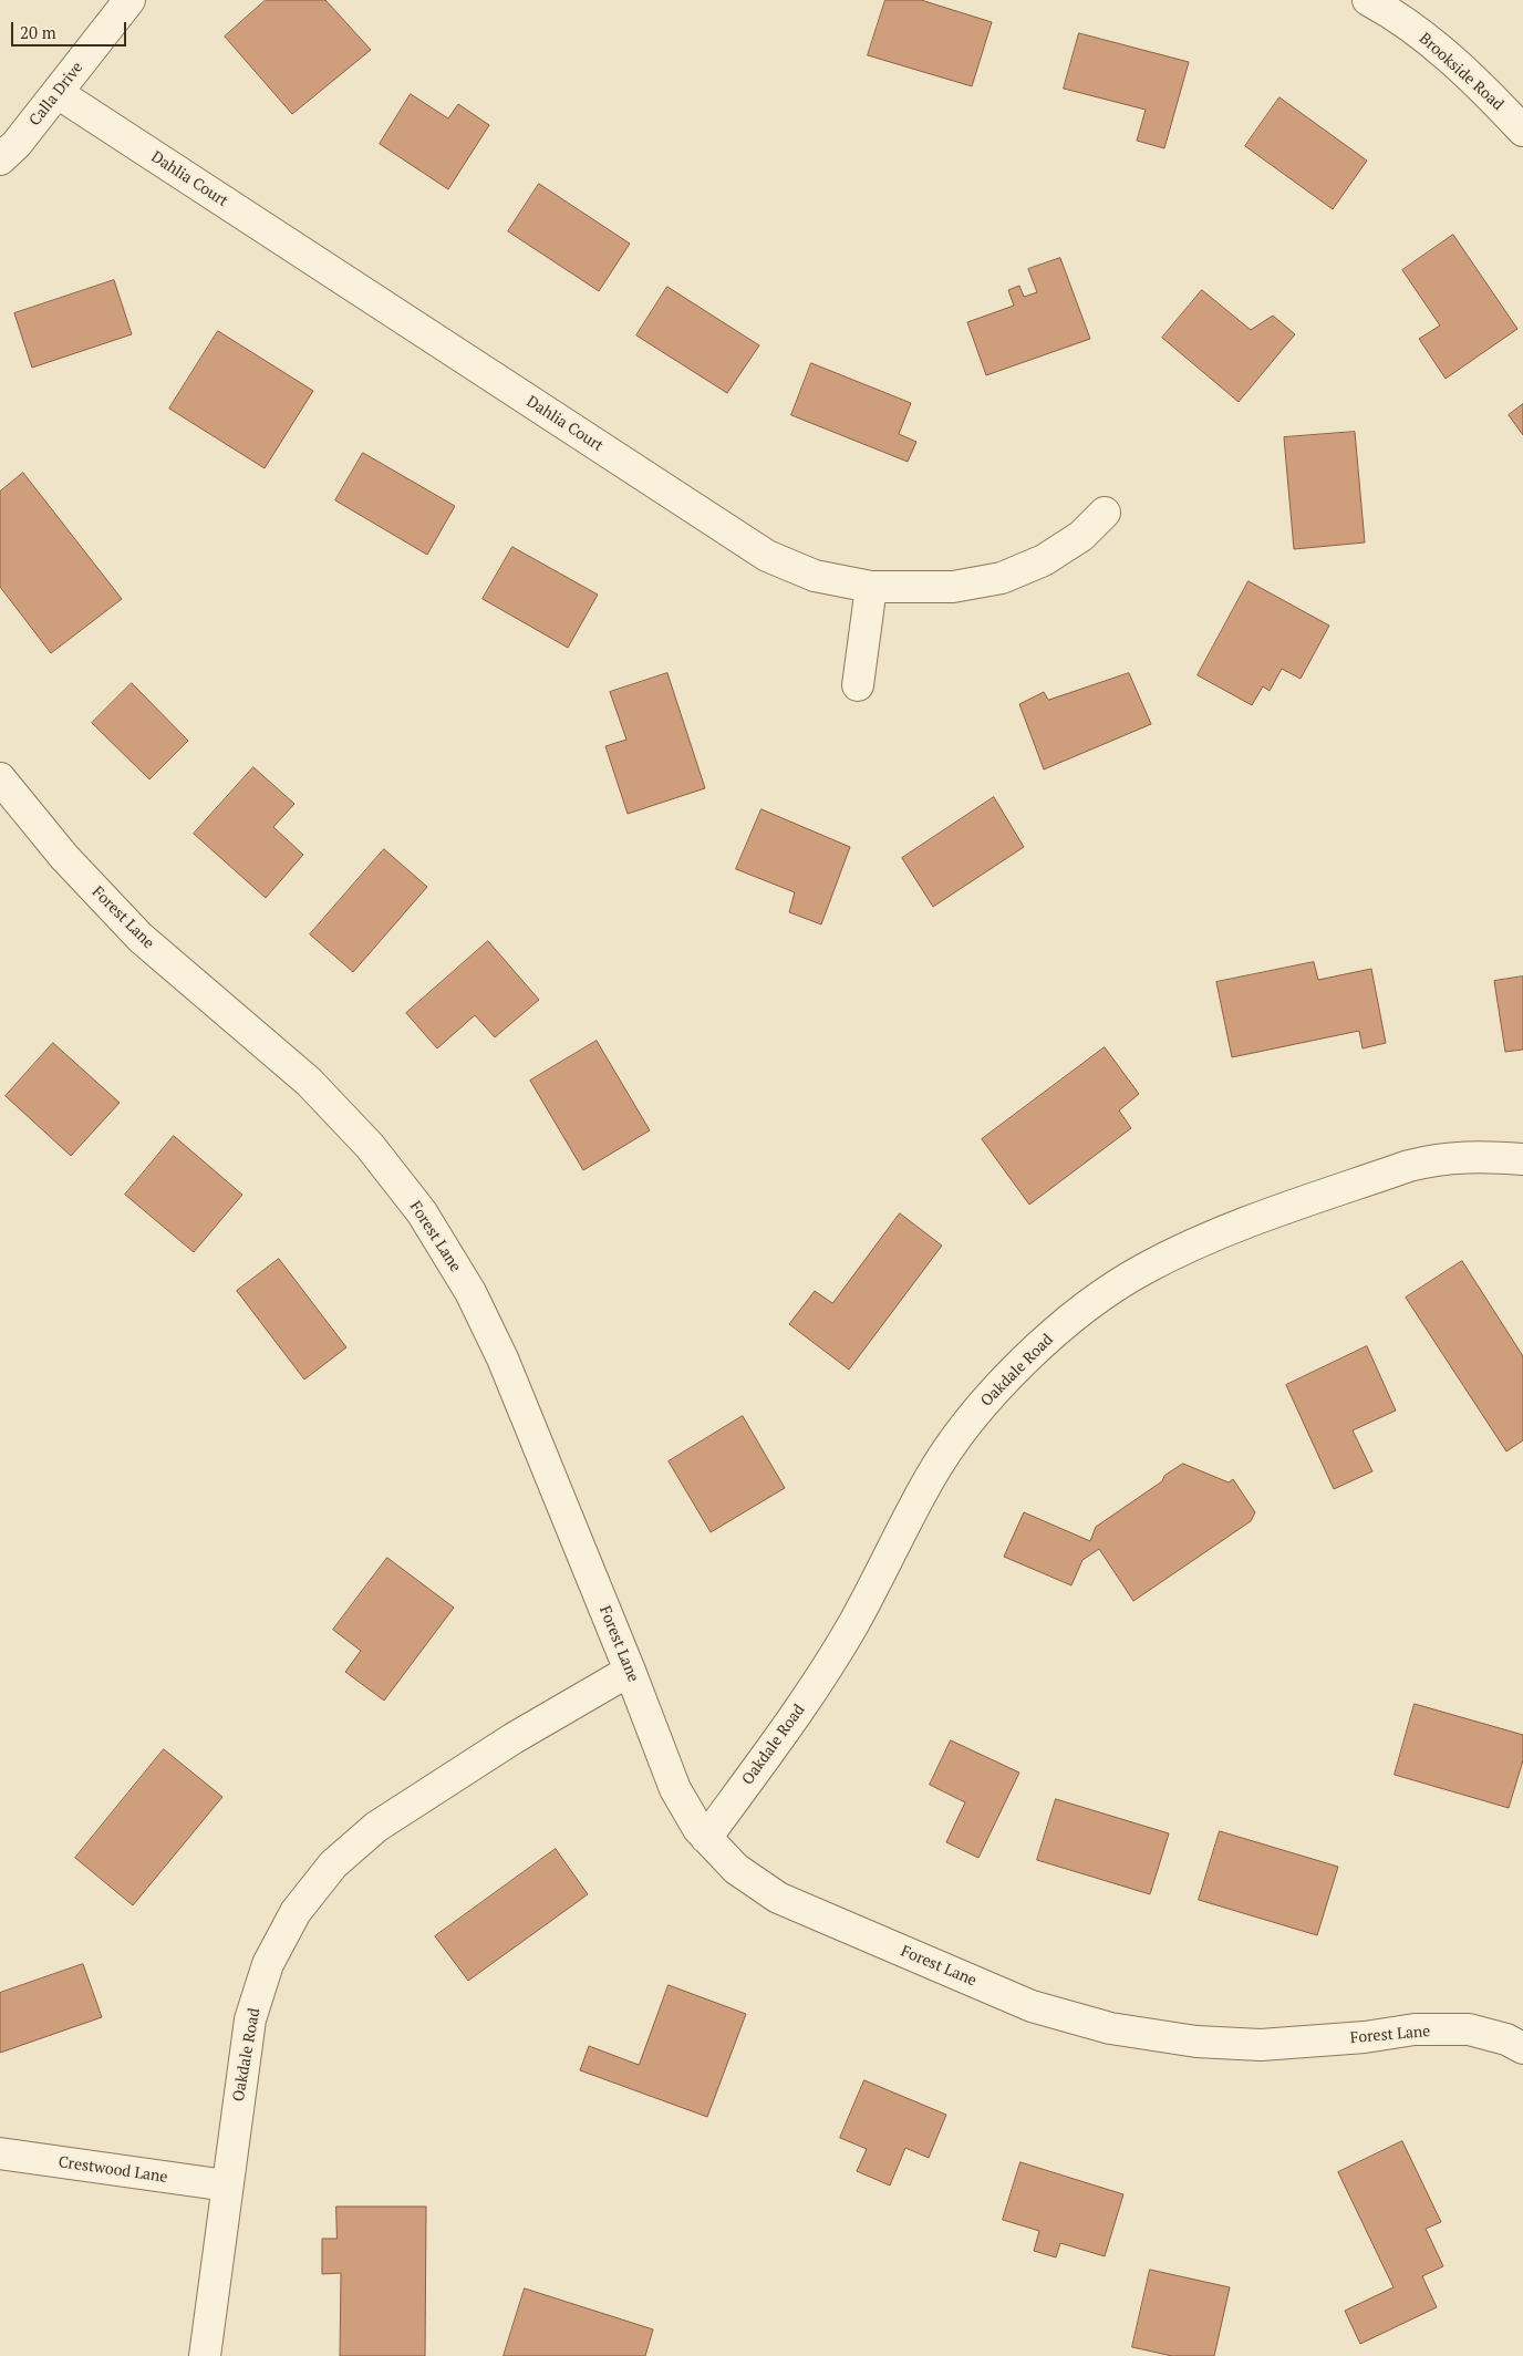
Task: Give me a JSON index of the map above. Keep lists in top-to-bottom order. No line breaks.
{"streets":{"street":["Brookside Road","Calla Drive","Dahlia Court","Forest Lane","Oakdale Road","Crestwood Lane"]},"crossings":[["Calla Drive","Dahlia Court"],["Forest Lane","Oakdale Road"],["Oakdale Road","Crestwood Lane"]],"scale_bar":"20 m"}
